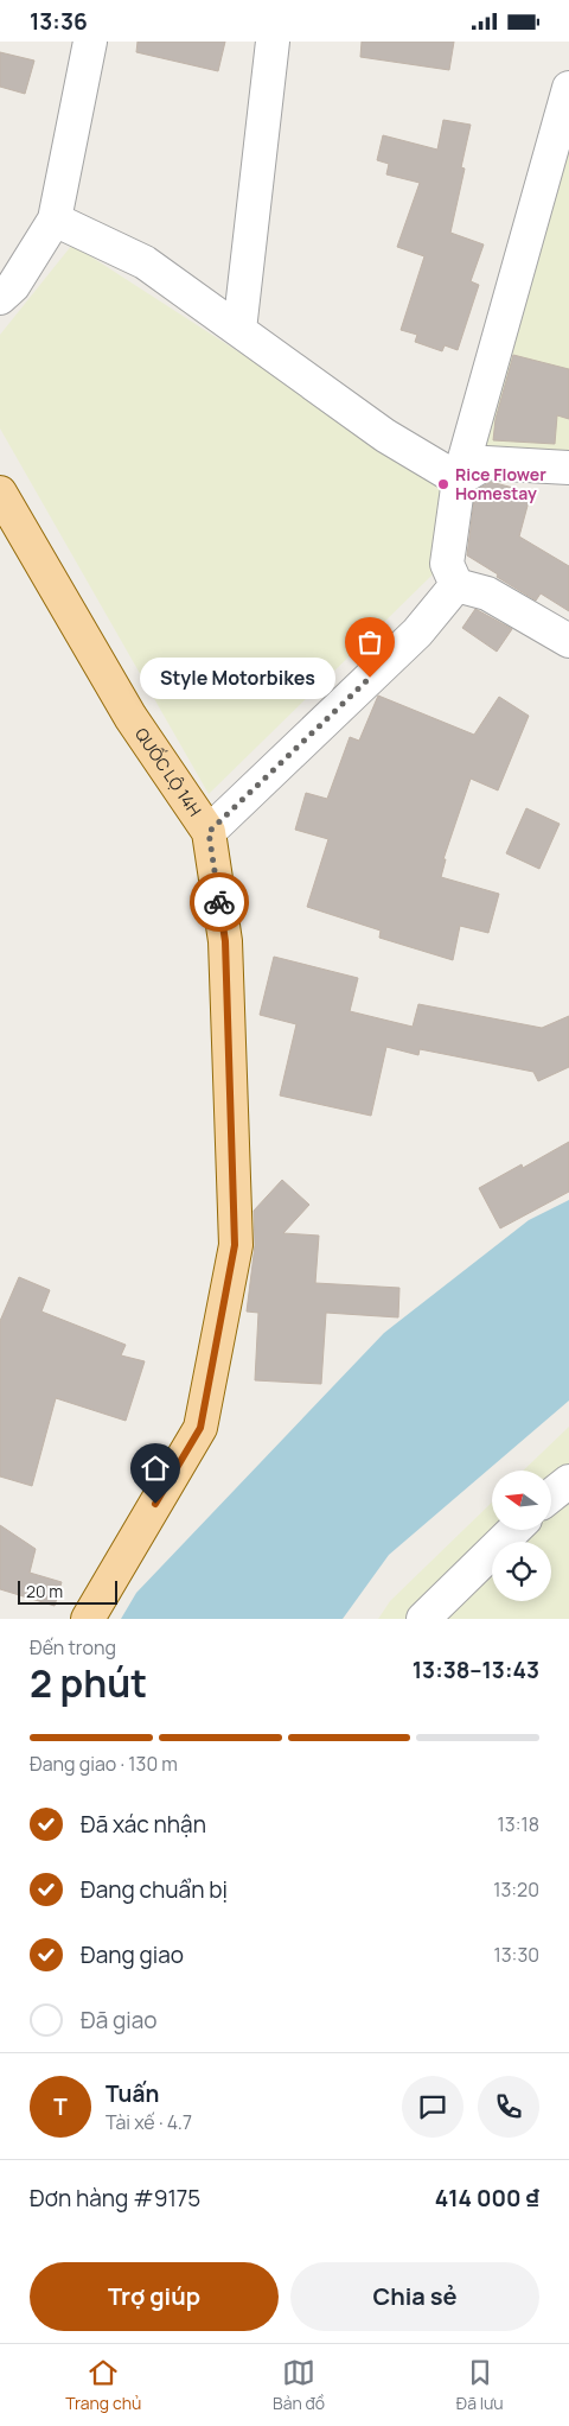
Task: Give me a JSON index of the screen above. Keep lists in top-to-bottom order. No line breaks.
{"streets":{"main road":["QUỐC LỘ 14H"]},"places":["Rice Flower Homestay","Style Motorbikes"],"scale_bar":"20 m","north":"left","page":{"status":"13:36","bubble":"Style Motorbikes","scale":"20 m","heading":["2 phút","Đến trong","13:38–13:43"],"panel":["Tuấn","Tài xế · 4.7","Đơn hàng #9175","414 000 ₫"],"bar":"Đang giao · 130 m","list":[["Đã xác nhận","13:18"],["Đang chuẩn bị","13:20"],["Đang giao","13:30"],"Đã giao"],"round":"T","buttons":["Trợ giúp","Chia sẻ"],"tabs":["Trang chủ","Bản đồ","Đã lưu"]}}
